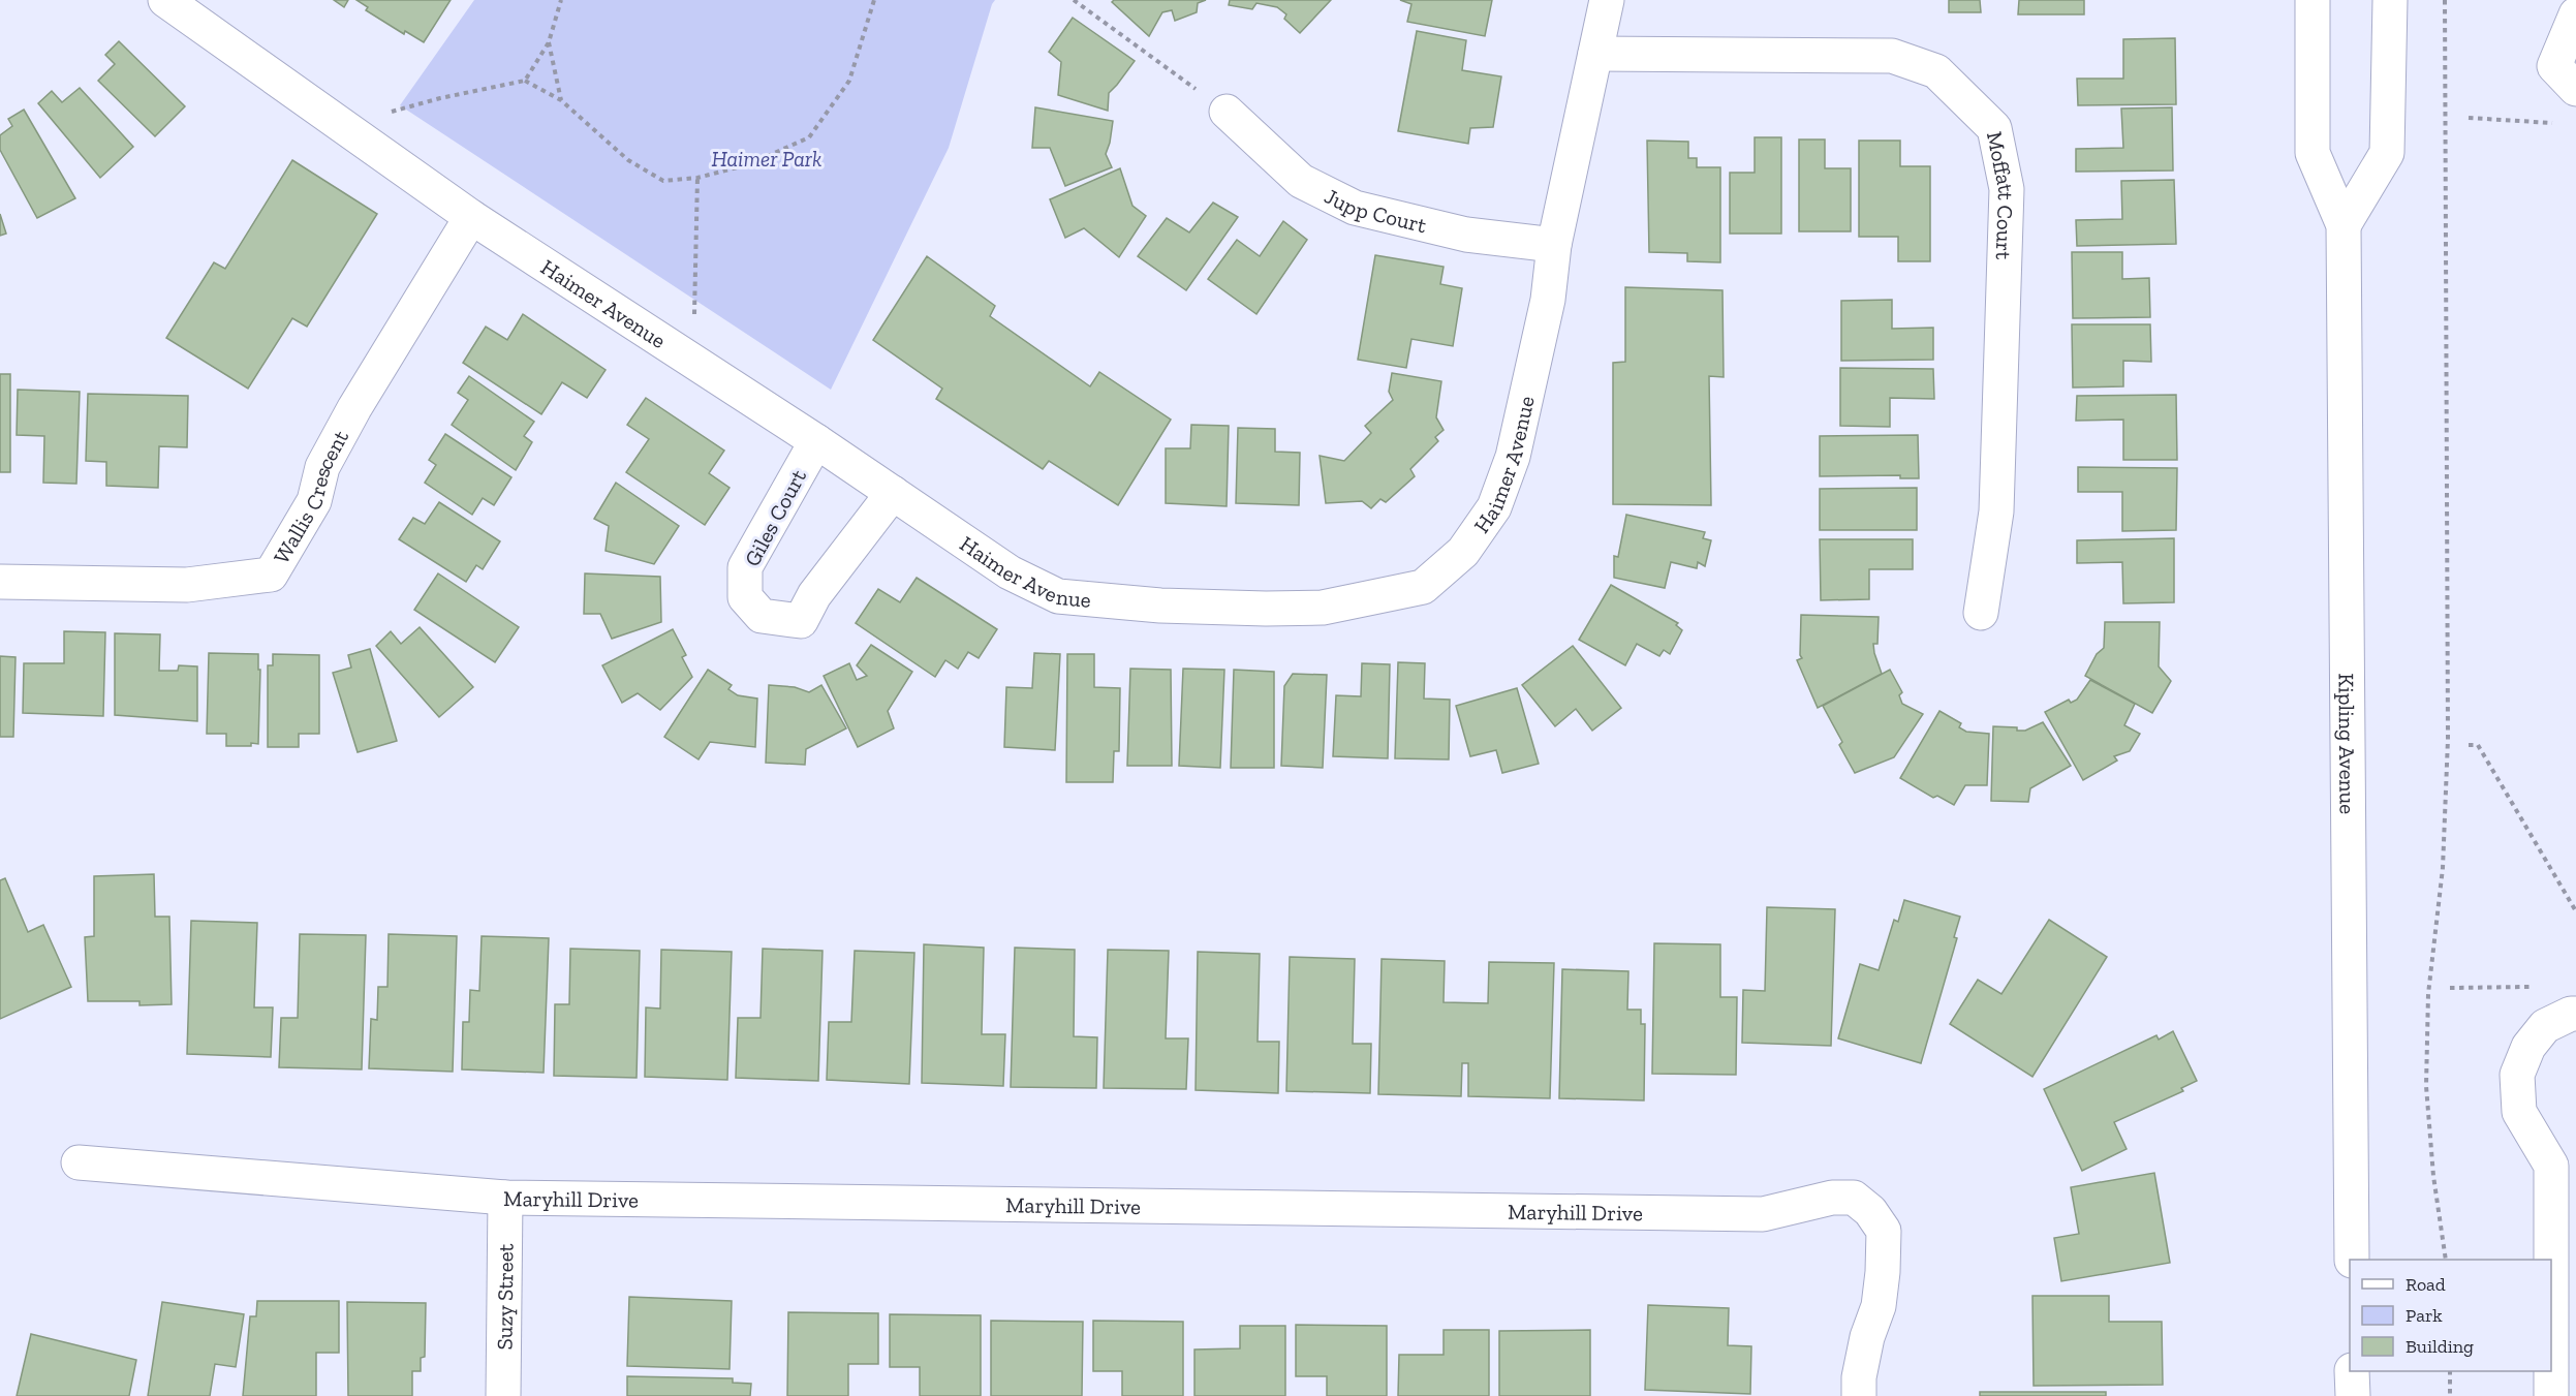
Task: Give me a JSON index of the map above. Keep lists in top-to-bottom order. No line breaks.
{"streets":{"street":["Moffatt Court","Jupp Court","Haimer Avenue","Wallis Crescent","Giles Court","Kipling Avenue","Maryhill Drive","Suzy Street"]},"crossings":[["Moffatt Court","Haimer Avenue"],["Jupp Court","Haimer Avenue"],["Haimer Avenue","Wallis Crescent"],["Haimer Avenue","Giles Court"],["Maryhill Drive","Suzy Street"]],"parks":["Haimer Park"],"legend":["Road","Park","Building"]}
